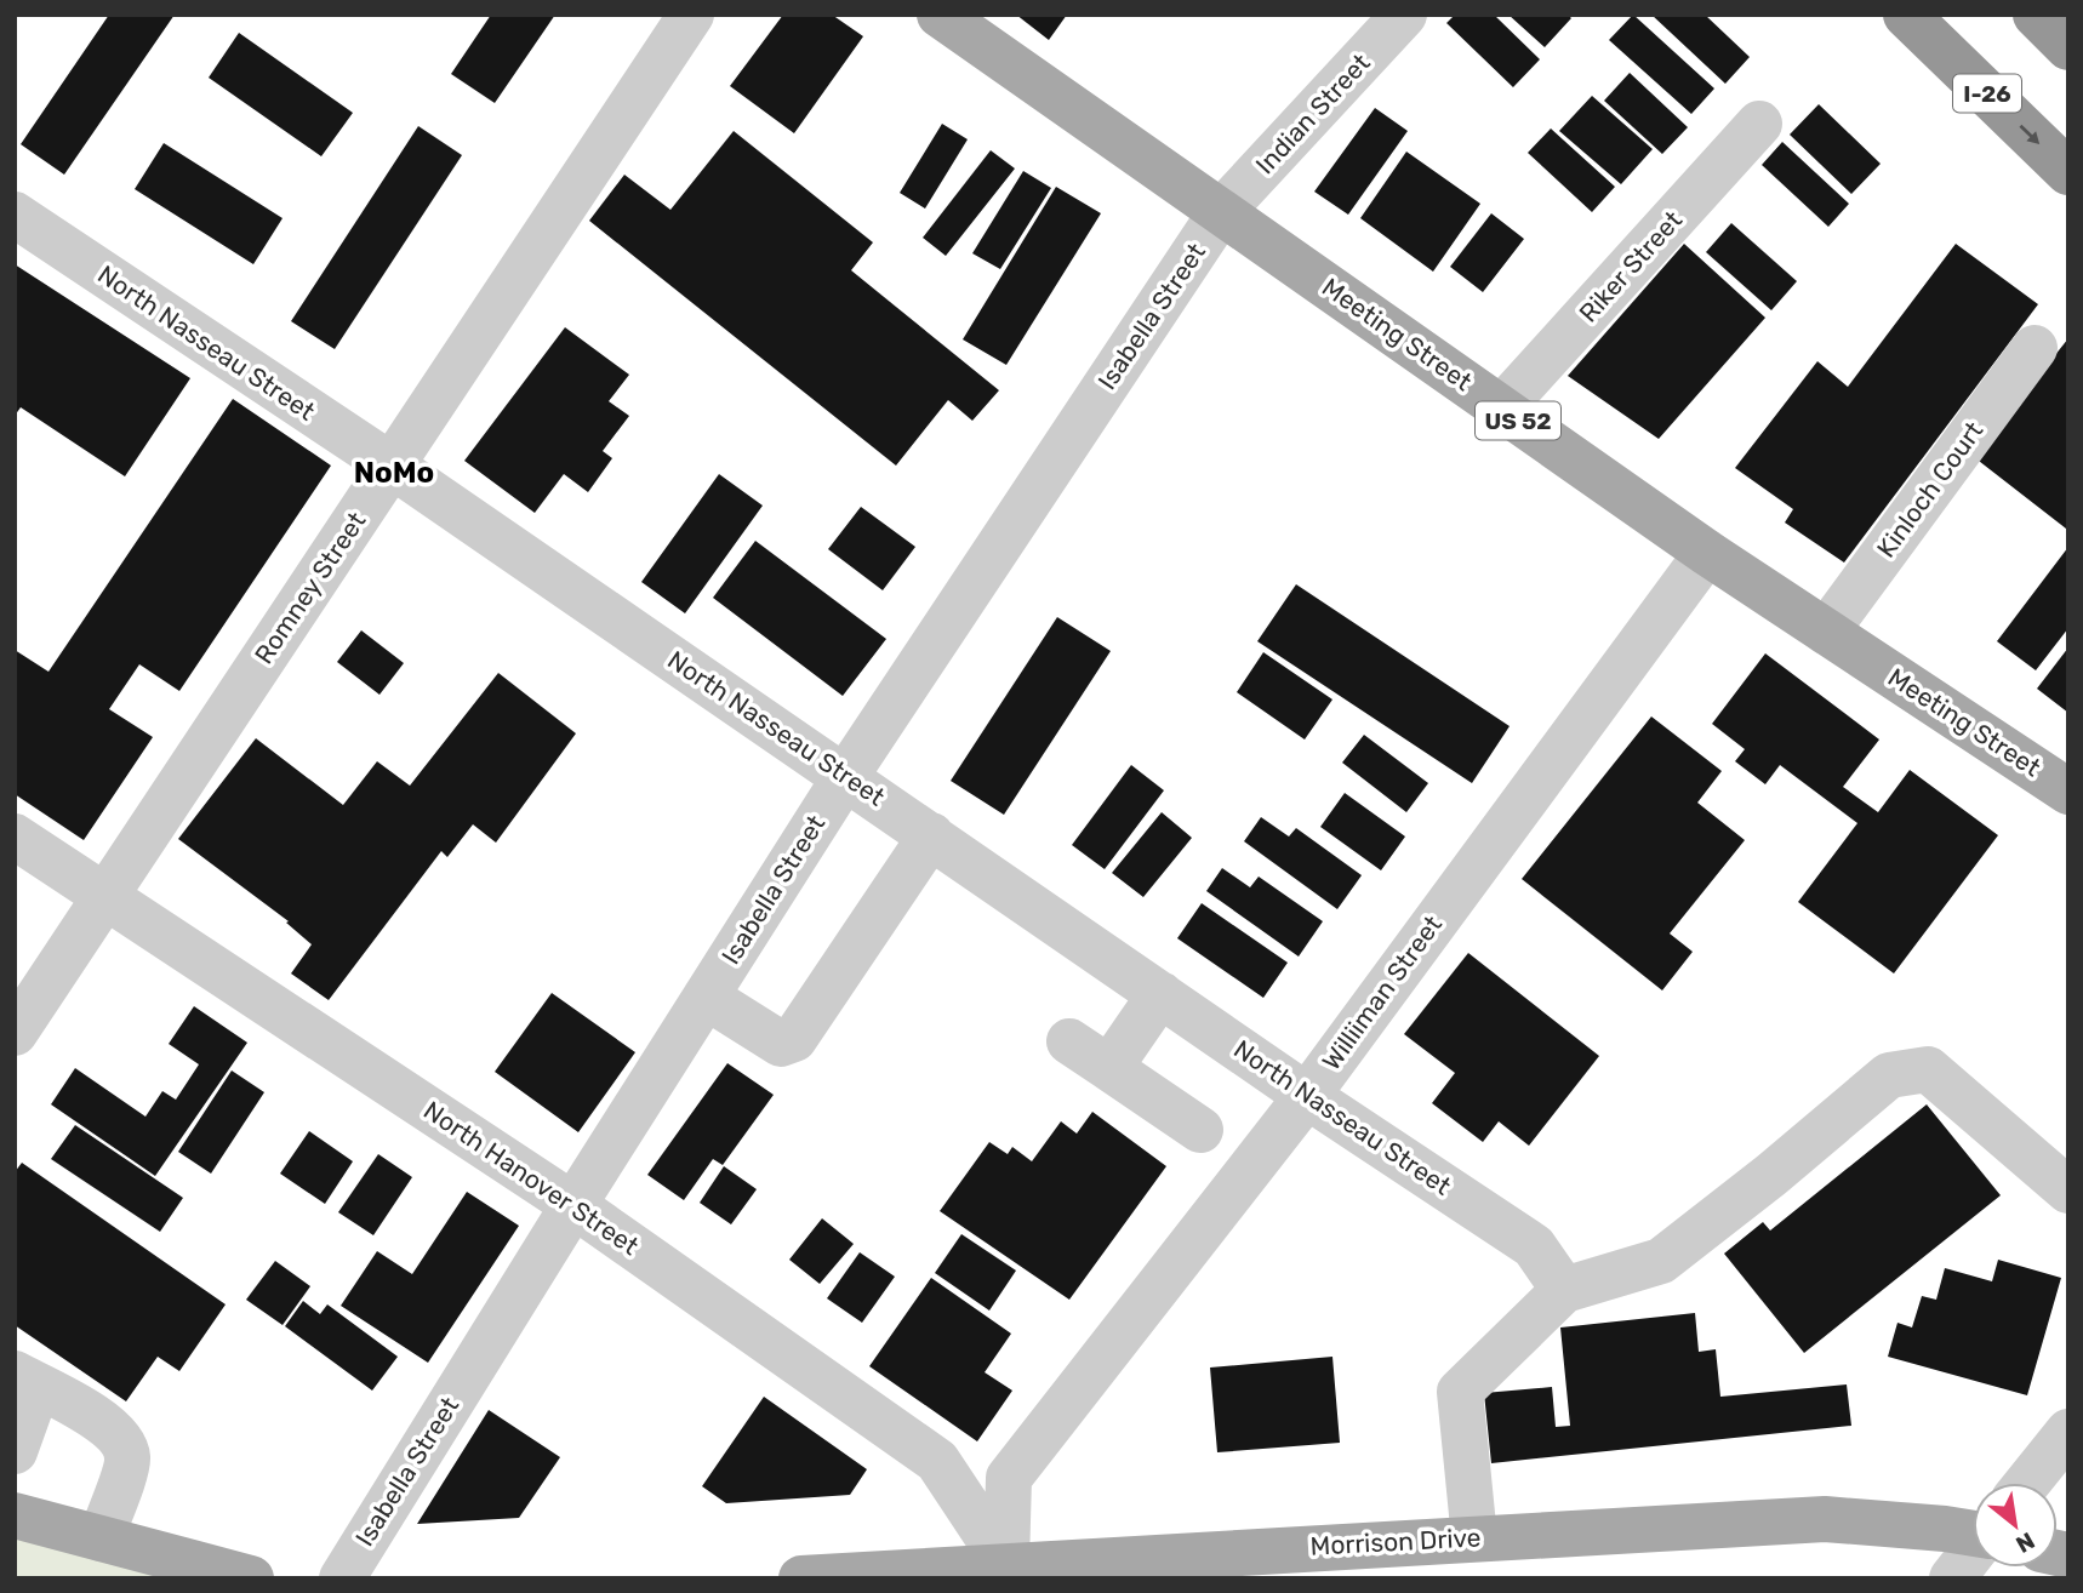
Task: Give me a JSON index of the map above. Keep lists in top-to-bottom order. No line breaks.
{"streets":{"highway":["I-26"],"main road":["Meeting Street","US 52","Morrison Drive"],"street":["Indian Street","Riker Street","Isabella Street","North Nasseau Street","Kinloch Court","Romney Street","Williiman Street","North Hanover Street"]},"crossings":[["Indian Street","Isabella Street"],["Indian Street","Meeting Street"],["Riker Street","Meeting Street"],["Isabella Street","Meeting Street"],["Isabella Street","North Nasseau Street"],["Isabella Street","North Hanover Street"],["Meeting Street","Kinloch Court"],["Meeting Street","Williiman Street"],["North Nasseau Street","Romney Street"],["North Nasseau Street","Williiman Street"],["Romney Street","North Hanover Street"],["Williiman Street","North Hanover Street"],["Williiman Street","Morrison Drive"],["North Hanover Street","Morrison Drive"]],"districts":["NoMo"],"north":"bottom right"}
